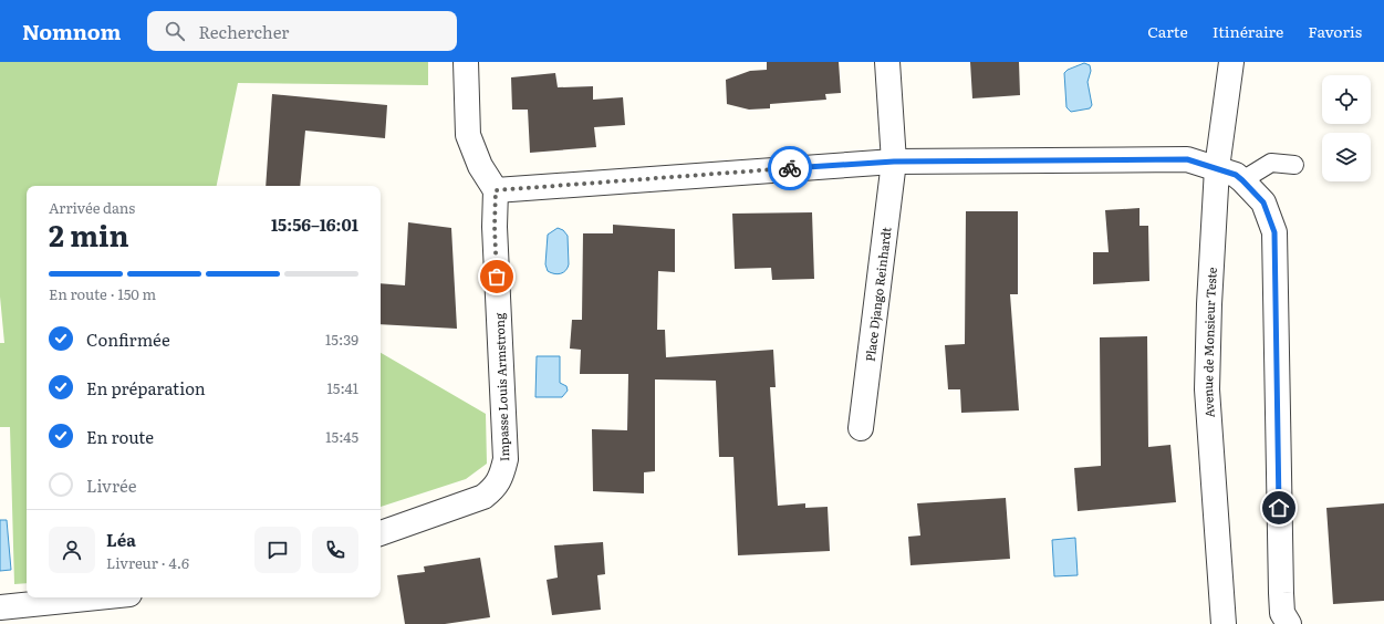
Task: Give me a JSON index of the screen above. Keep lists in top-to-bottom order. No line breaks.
{"streets":{"street":["Place Django Reinhardt","Avenue de Monsieur Teste","Impasse Louis Armstrong"]},"page":{"header":"Nomnom","search":"Rechercher","nav":["Carte","Itinéraire","Favoris"],"heading":["2 min","Arrivée dans","15:56–16:01"],"panel":["Léa","Livreur · 4.6"],"bar":"En route · 150 m","list":[["Confirmée","15:39"],["En préparation","15:41"],["En route","15:45"],"Livrée"]}}
